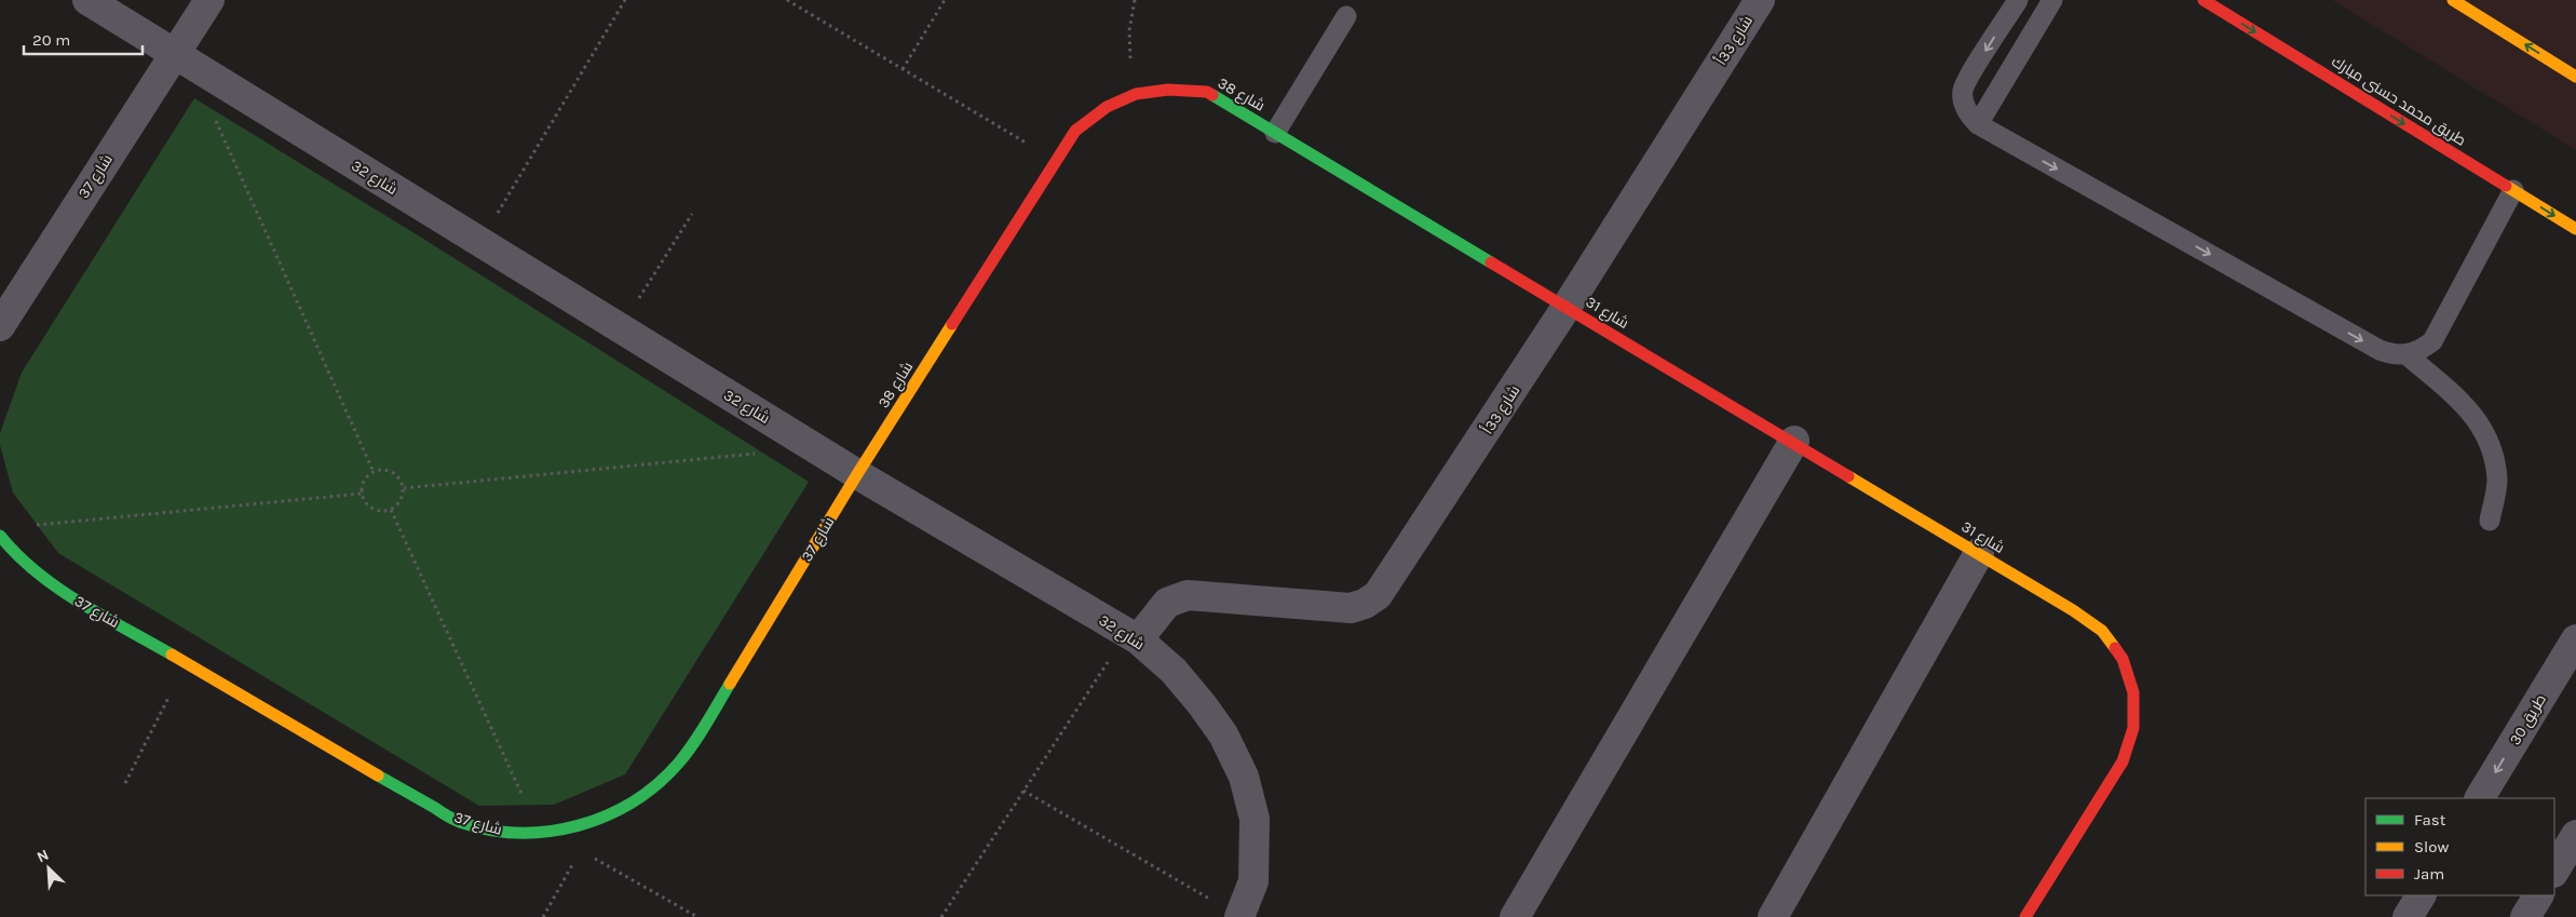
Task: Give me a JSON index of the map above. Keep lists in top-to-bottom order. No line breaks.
{"streets":{"main road":["شارع 38","طريق محمد حسنى مبارك","شارع 37","شارع 31"],"street":["شارع 33أ","شارع 32","طريق 30"]},"crossings":[["شارع 33أ","شارع 38"],["شارع 33أ","شارع 32"],["شارع 33أ","شارع 31"],["شارع 38","شارع 37"],["شارع 38","شارع 32"],["شارع 38","شارع 31"],["شارع 37","شارع 32"]],"one_way":["طريق محمد حسنى مبارك","طريق 30"],"legend":["Fast","Slow","Jam"],"scale_bar":"20 m","north":"top left"}
